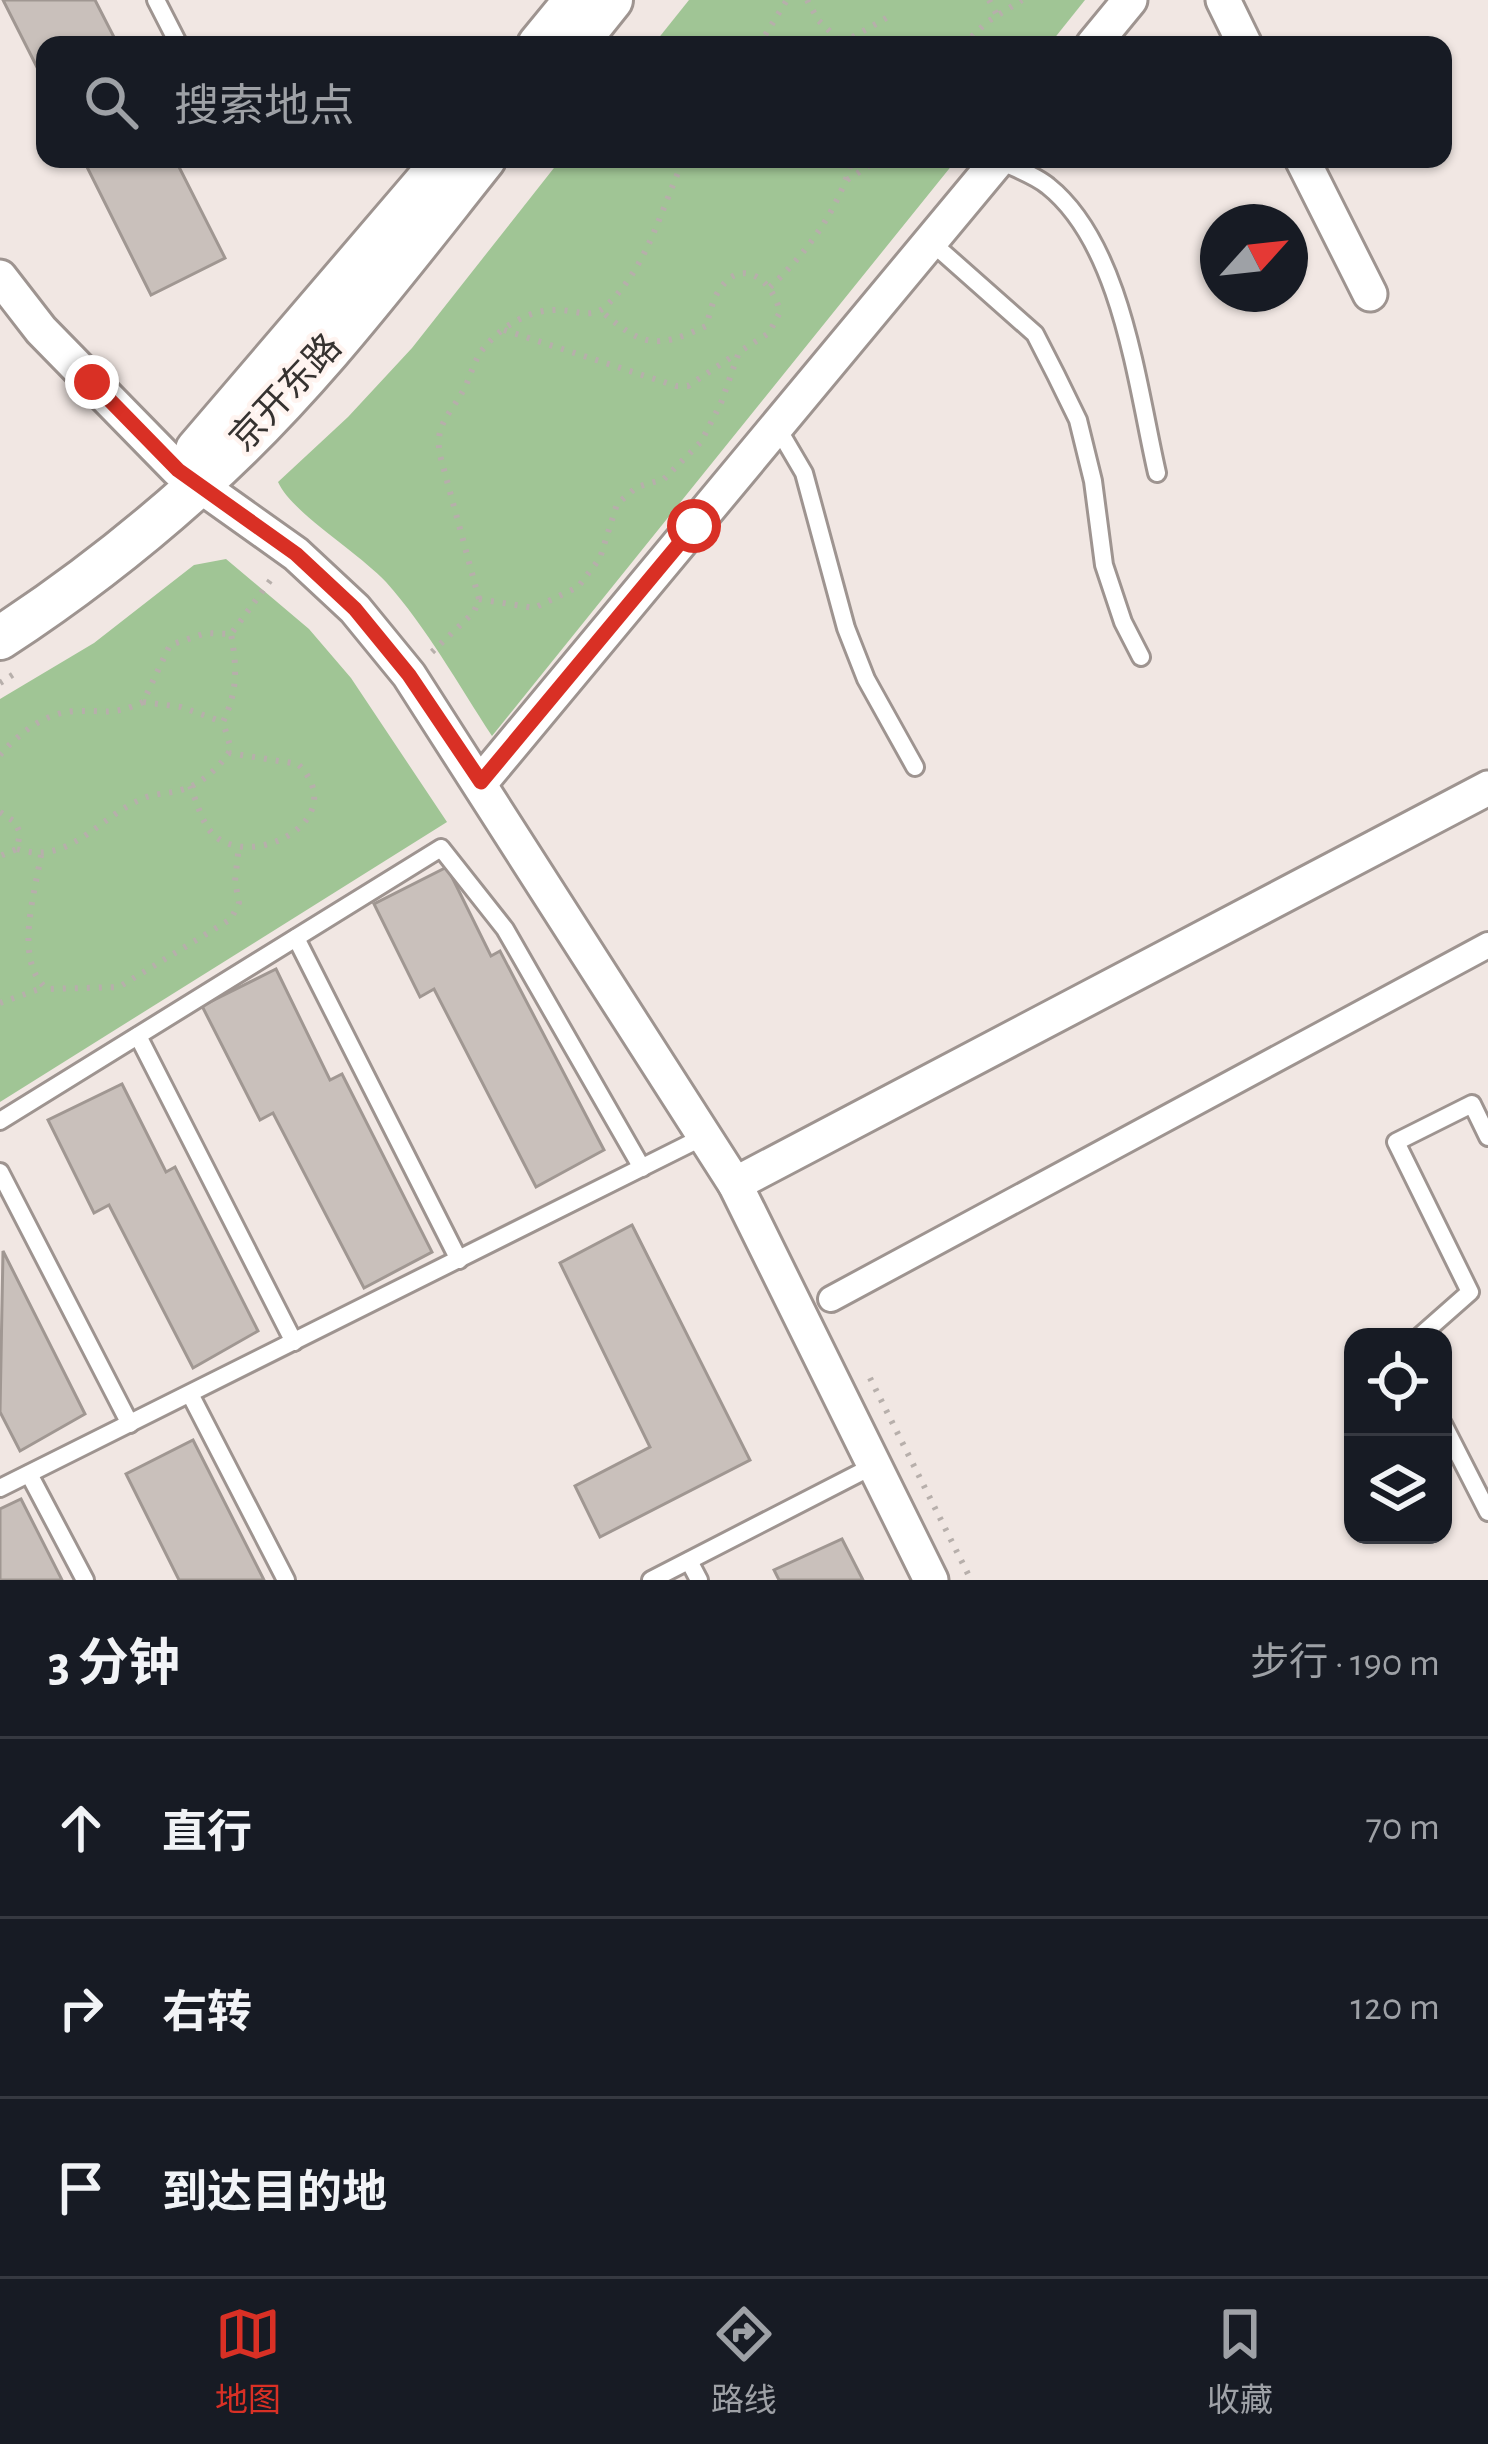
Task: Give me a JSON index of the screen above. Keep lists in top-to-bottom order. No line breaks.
{"streets":{"street":["京开东路"]},"north":"top right","page":{"search":"搜索地点","heading":["3 分钟","步行 · 190 m"],"list":[["直行","70 m"],["右转","120 m"],"到达目的地"],"nav":["地图","路线","收藏"]}}
